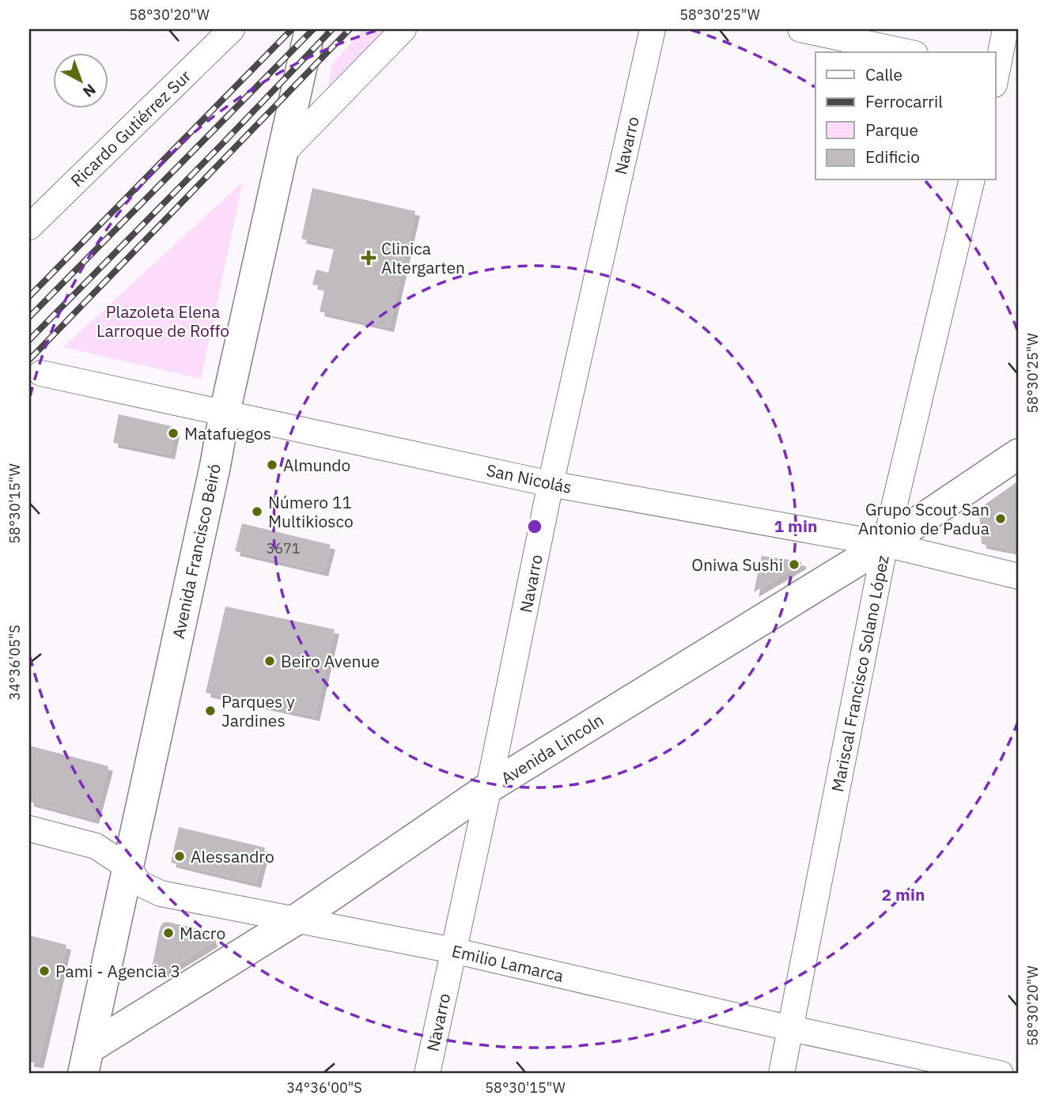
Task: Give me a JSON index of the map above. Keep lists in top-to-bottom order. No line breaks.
{"streets":{"street":["Ricardo Gutiérrez Sur","Navarro","San Nicolás","Avenida Francisco Beiró","Mariscal Francisco Solano López","Avenida Lincoln","Emilio Lamarca"]},"crossings":[["Navarro","San Nicolás"],["Navarro","Avenida Lincoln"],["Navarro","Emilio Lamarca"],["San Nicolás","Avenida Francisco Beiró"],["San Nicolás","Mariscal Francisco Solano López"],["San Nicolás","Avenida Lincoln"],["Avenida Francisco Beiró","Avenida Lincoln"],["Avenida Francisco Beiró","Emilio Lamarca"],["Mariscal Francisco Solano López","Avenida Lincoln"],["Mariscal Francisco Solano López","Emilio Lamarca"],["Avenida Lincoln","Emilio Lamarca"]],"parks":["Plazoleta Elena Larroque de Roffo"],"places":{"health":["Clinica Altergarten"],"other":["Matafuegos","Almundo","Número 11 Multikiosco","Grupo Scout San Antonio de Padua","Oniwa Sushi","Beiro Avenue","Parques y Jardines","Alessandro","Macro","Pami - Agencia 3"]},"house_numbers":["3671"],"legend":["Calle","Ferrocarril","Parque","Edificio"],"north":"bottom right","coordinates":["58°30'20\"W","58°30'25\"W","58°30'15\"W","34°36'05\"S","34°36'00\"S"],"rings":["1 min","2 min"]}
